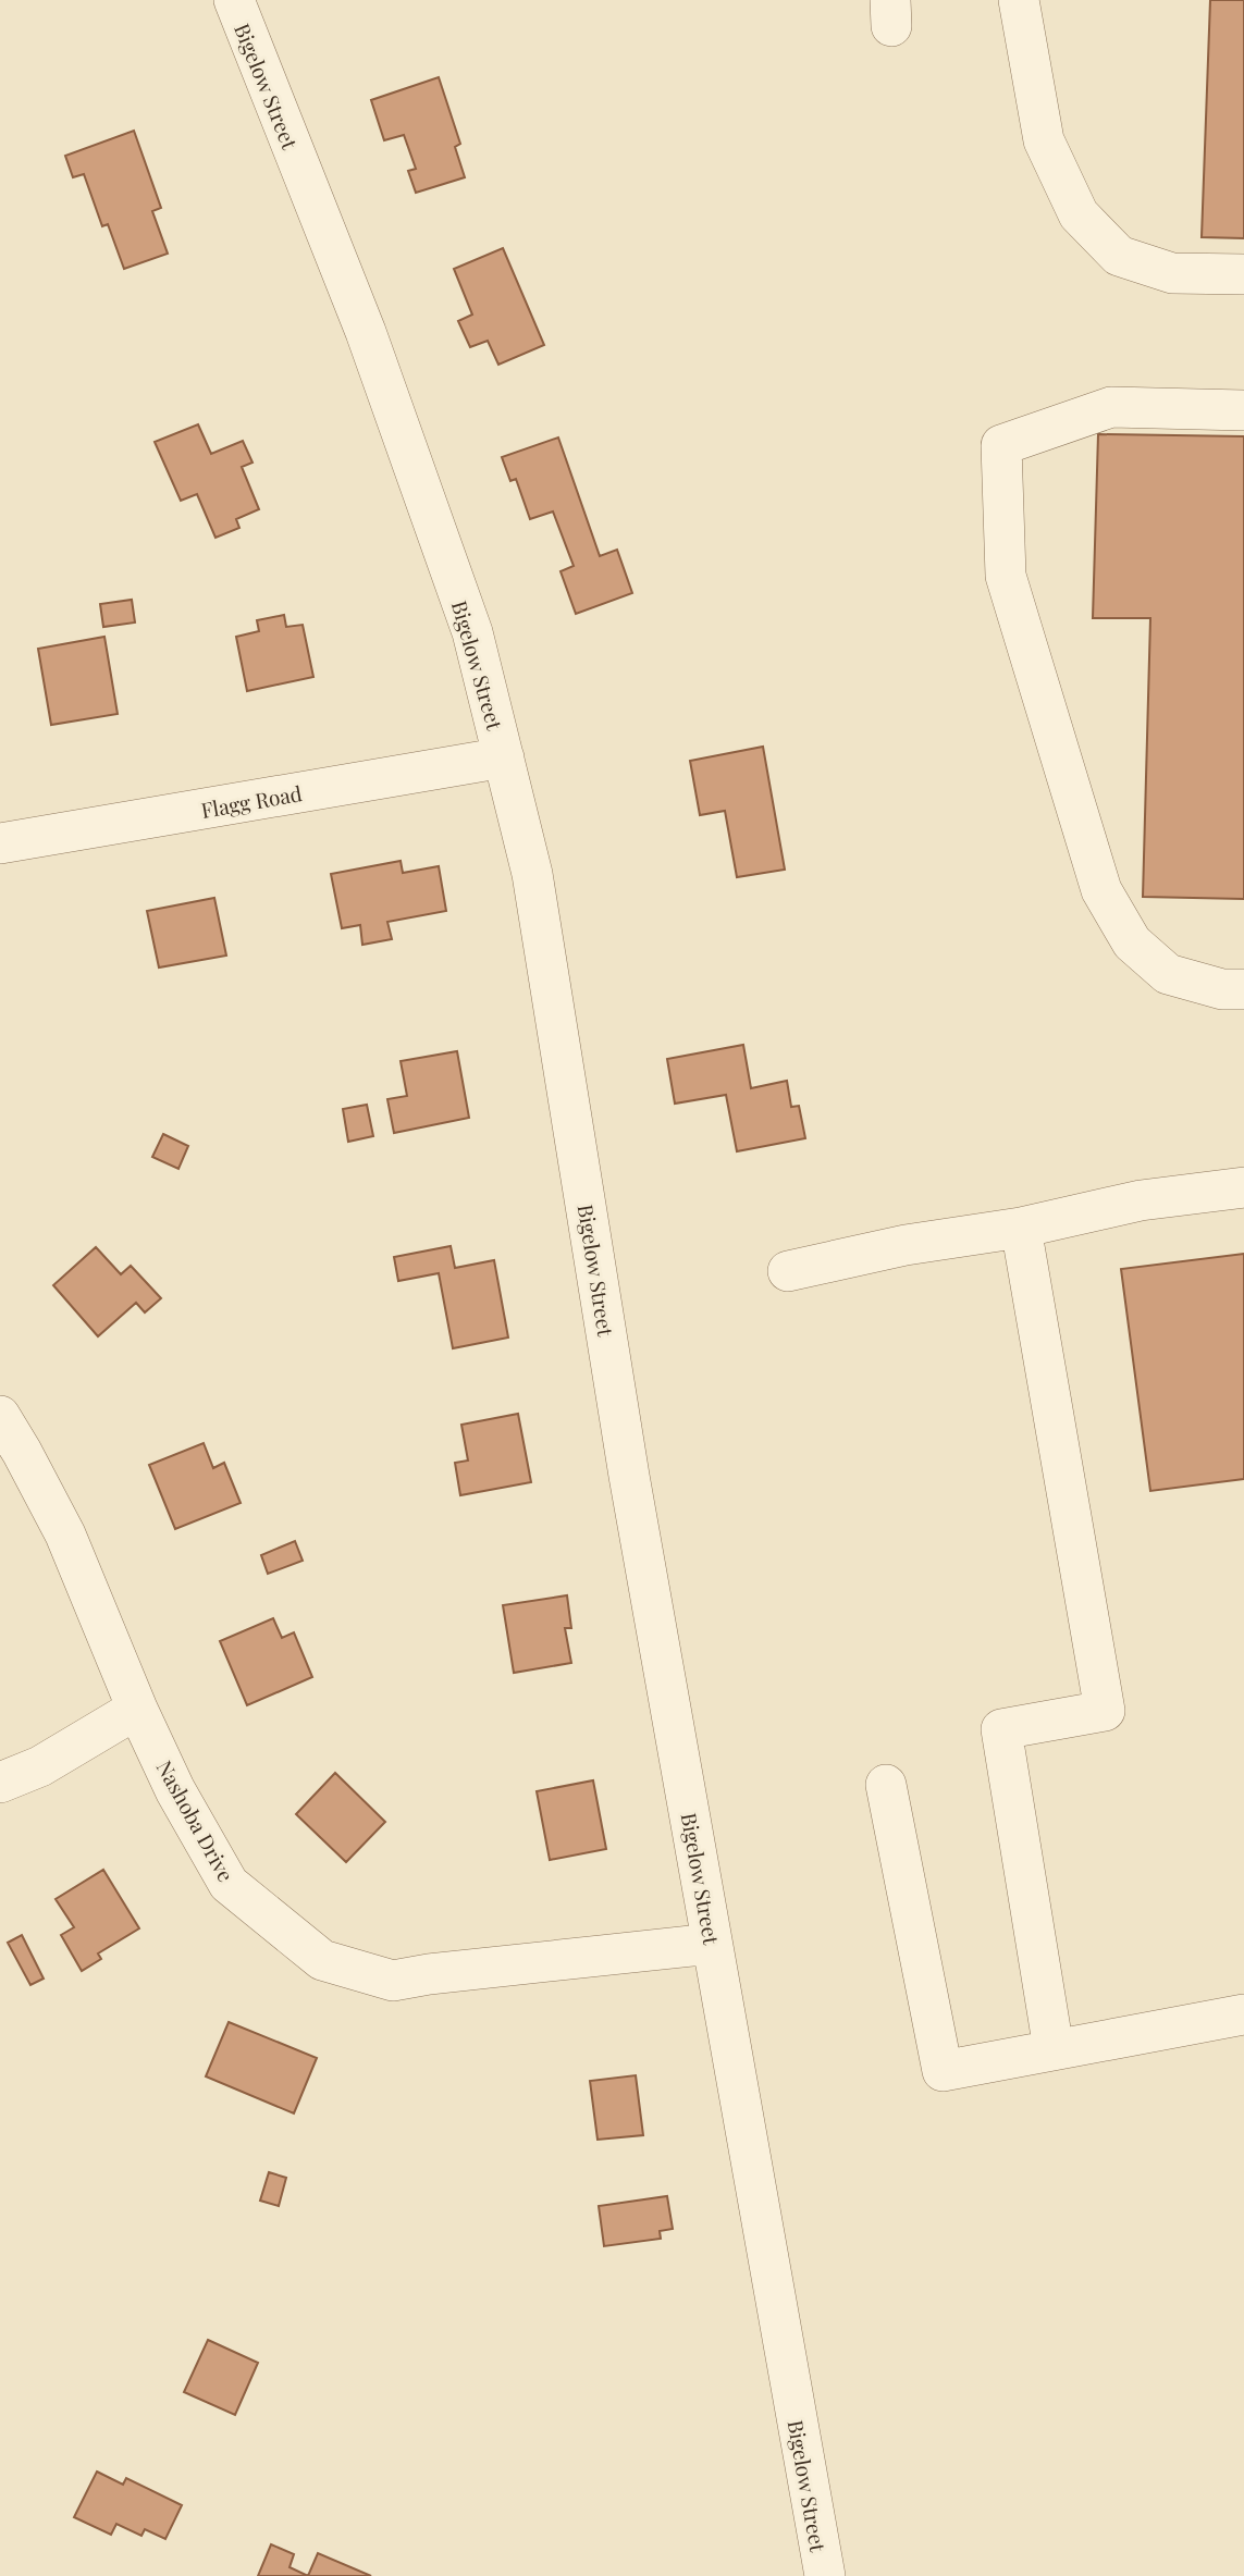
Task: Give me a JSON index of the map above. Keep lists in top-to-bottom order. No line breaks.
{"streets":{"street":["Bigelow Street","Flagg Road","Nashoba Drive"]},"crossings":[["Bigelow Street","Flagg Road"],["Bigelow Street","Nashoba Drive"]]}
